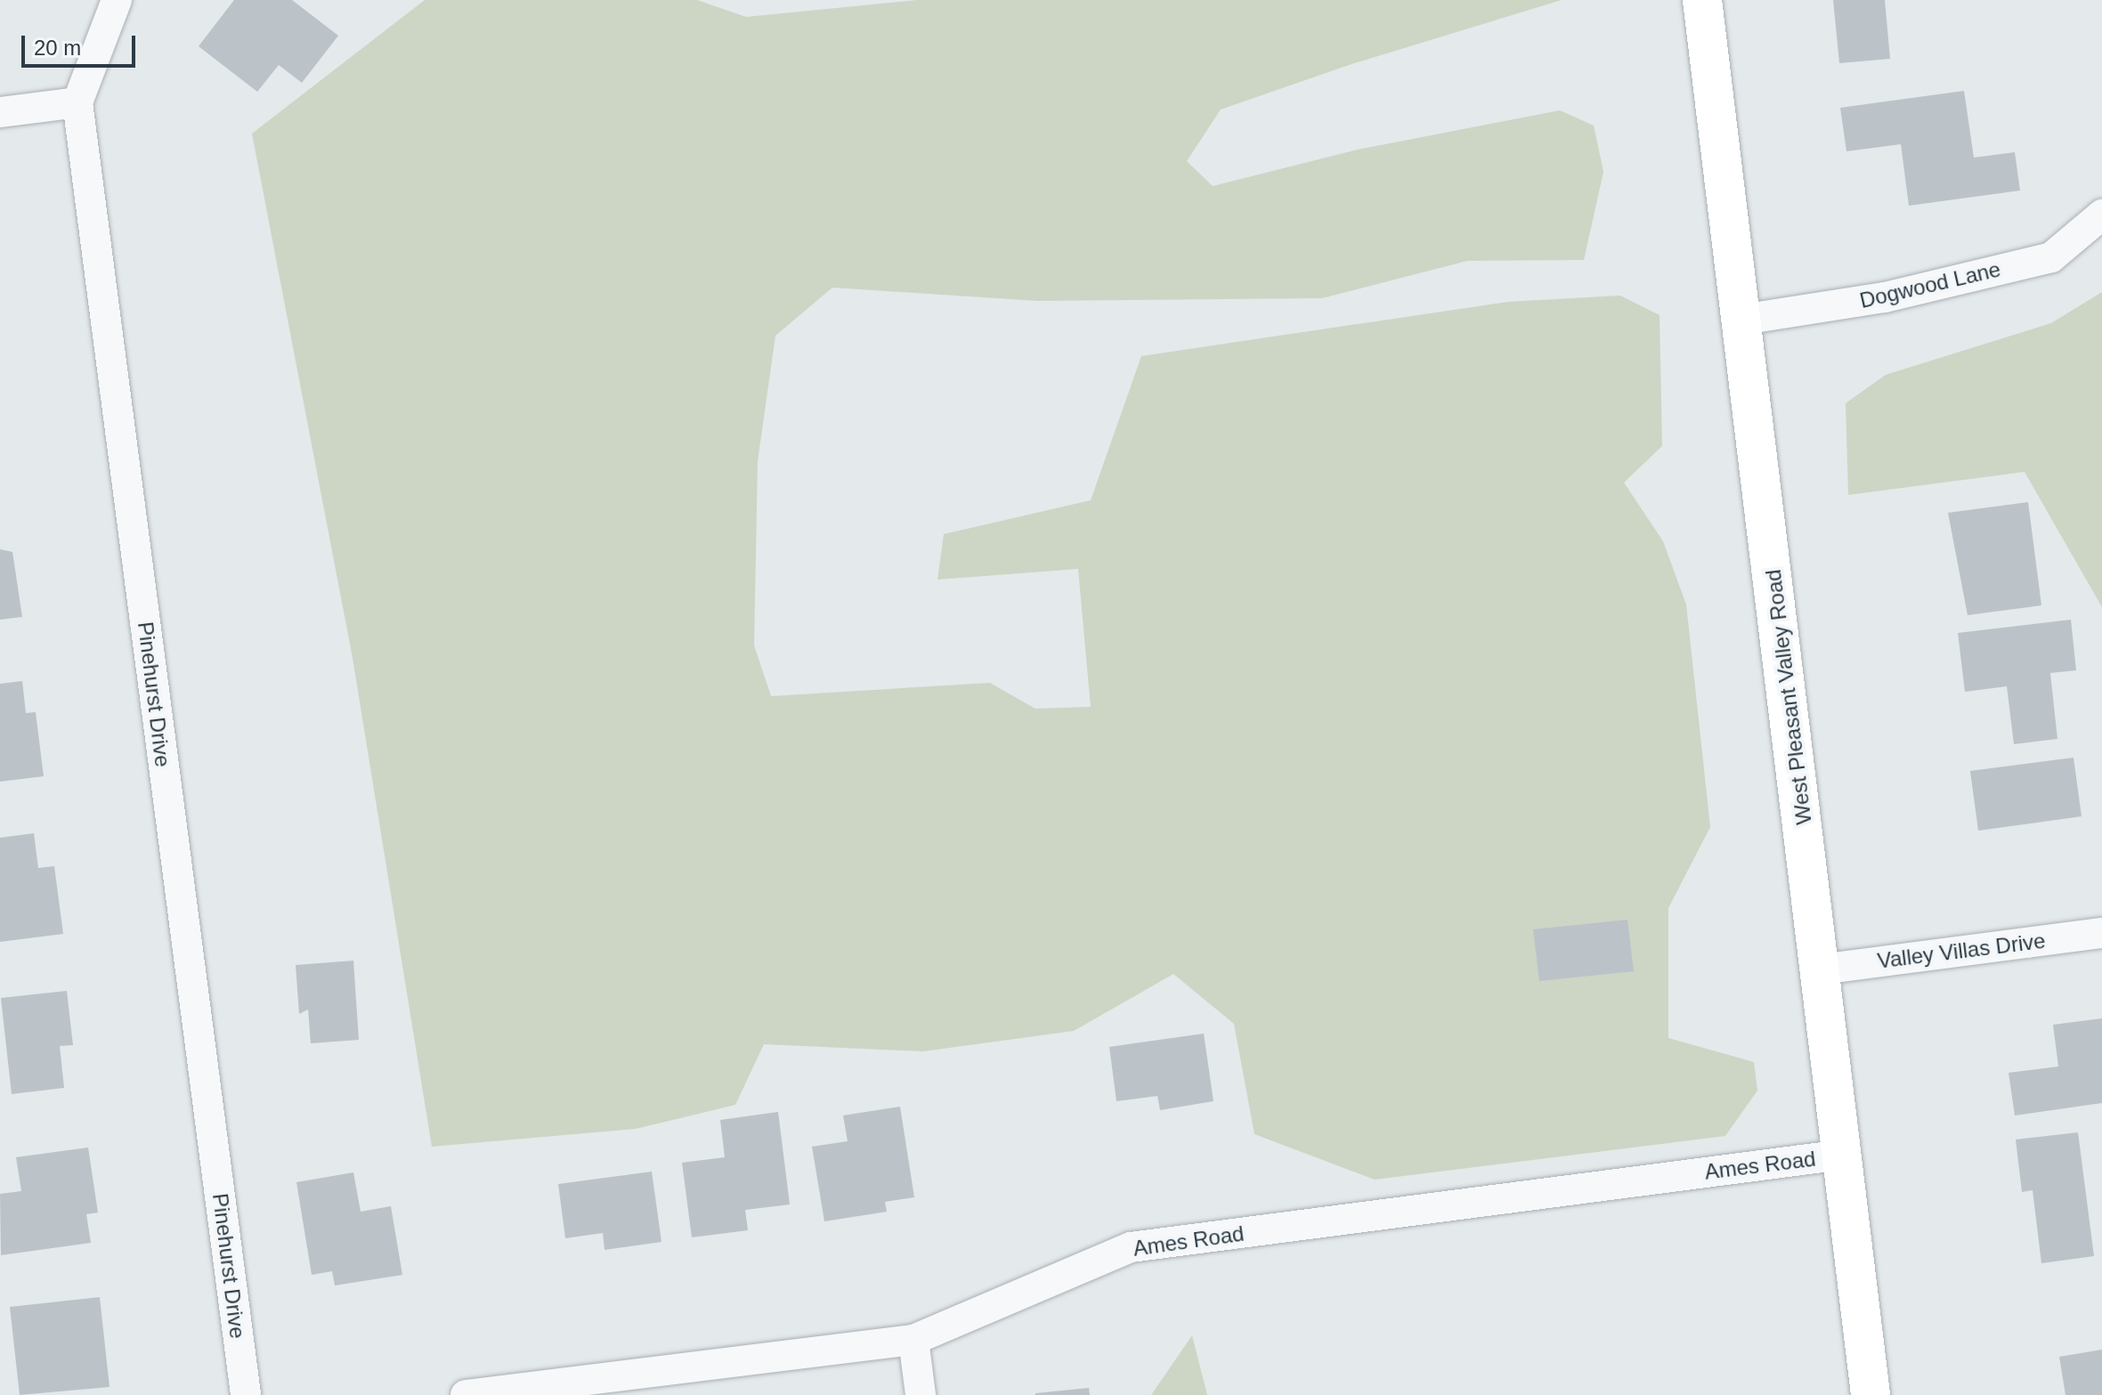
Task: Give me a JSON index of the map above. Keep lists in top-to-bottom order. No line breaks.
{"streets":{"main road":["West Pleasant Valley Road"],"street":["Dogwood Lane","Pinehurst Drive","Valley Villas Drive","Ames Road"]},"crossings":[["Dogwood Lane","West Pleasant Valley Road"],["West Pleasant Valley Road","Valley Villas Drive"],["West Pleasant Valley Road","Ames Road"]],"scale_bar":"20 m"}
